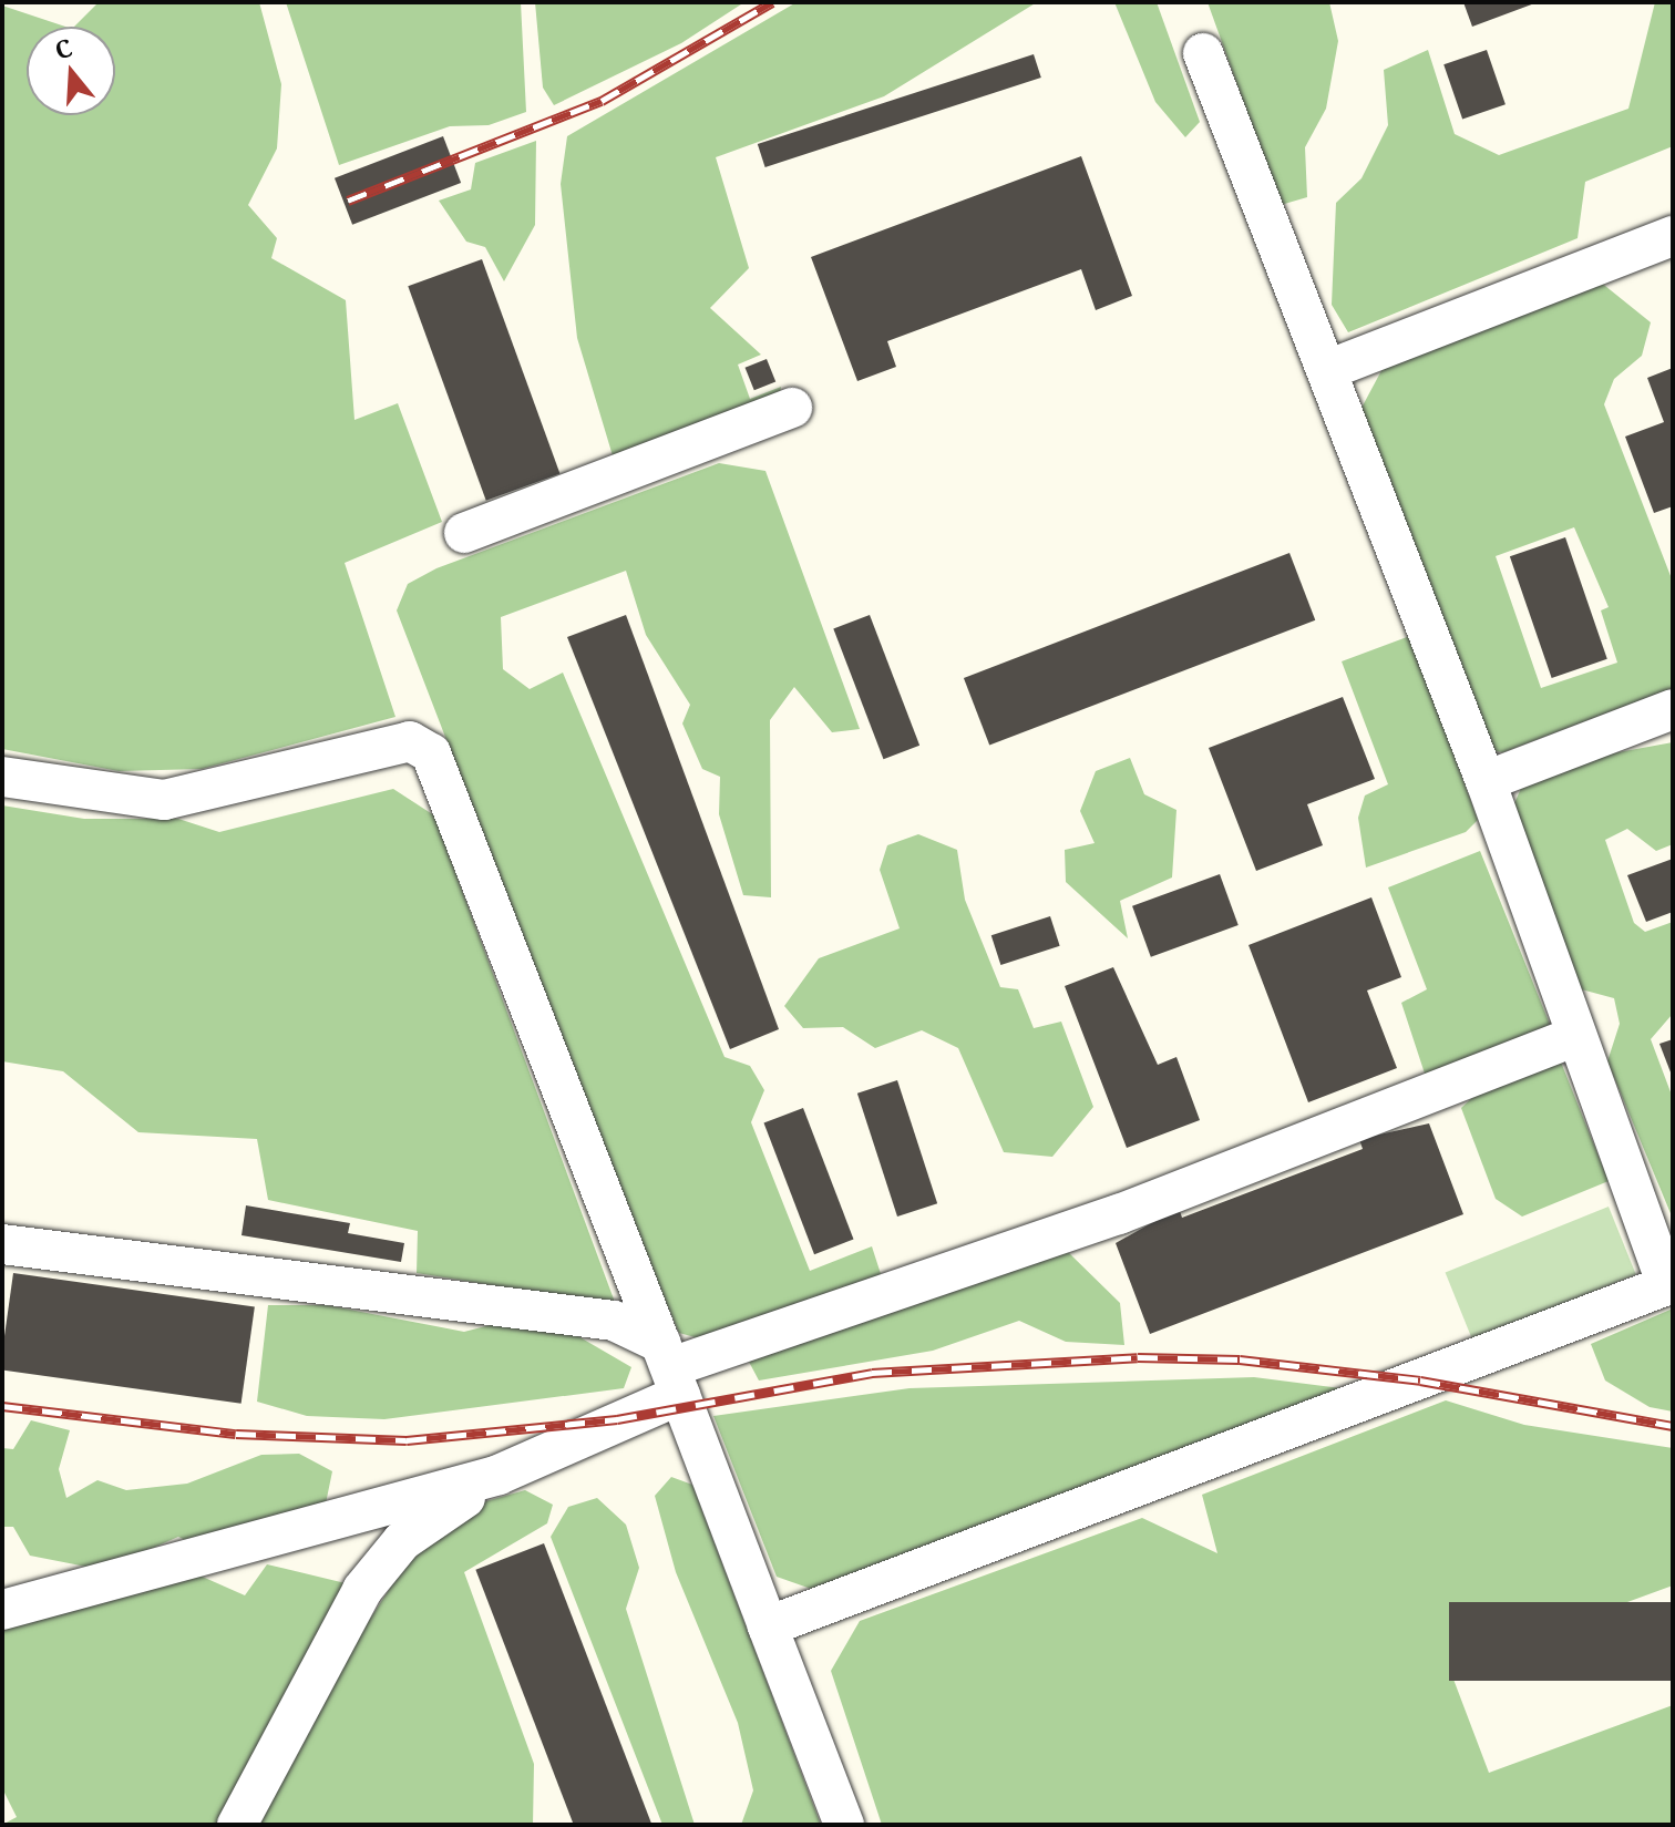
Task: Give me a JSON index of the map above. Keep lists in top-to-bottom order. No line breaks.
{"north":"top"}
